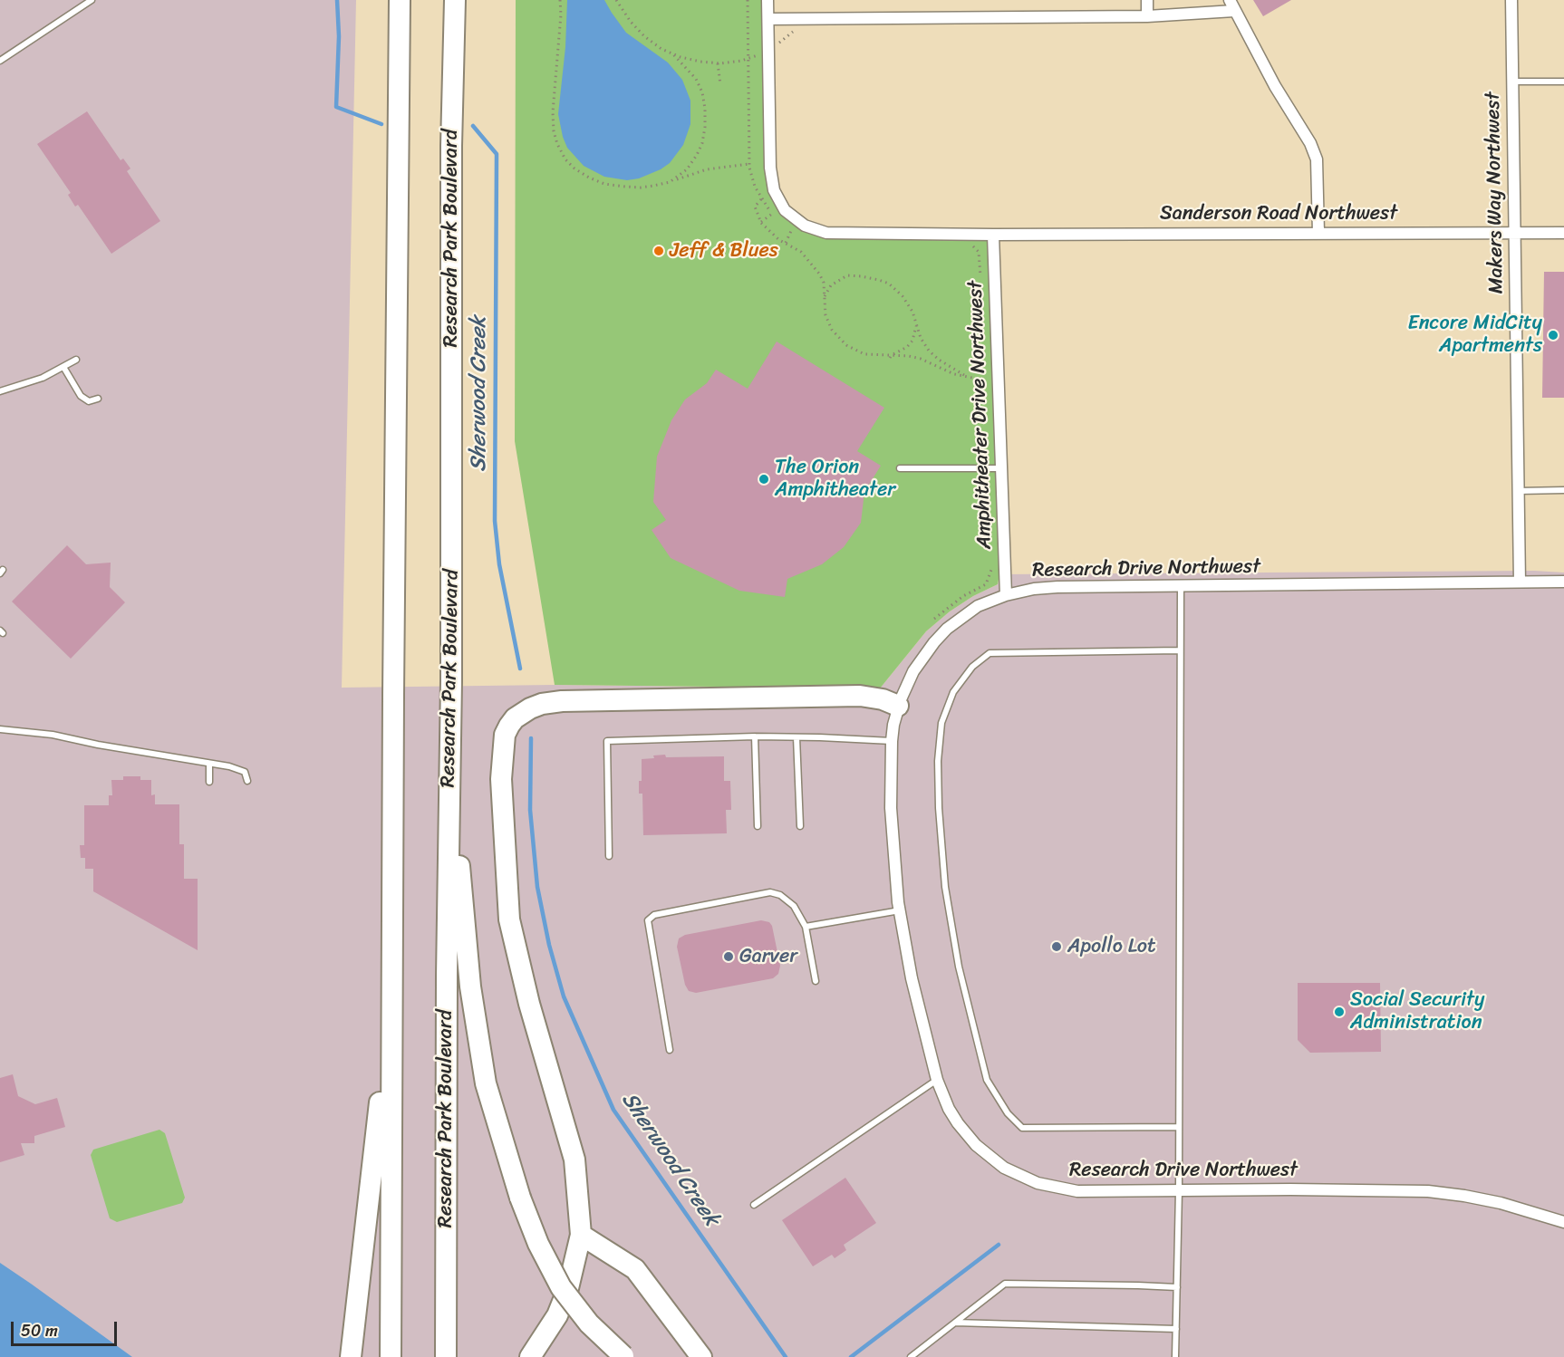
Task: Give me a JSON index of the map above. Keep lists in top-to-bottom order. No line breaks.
{"streets":{"highway":["Research Park Boulevard"],"street":["Makers Way Northwest","Sanderson Road Northwest","Amphitheater Drive Northwest","Research Drive Northwest"]},"crossings":[["Makers Way Northwest","Sanderson Road Northwest"],["Makers Way Northwest","Research Drive Northwest"],["Sanderson Road Northwest","Amphitheater Drive Northwest"],["Amphitheater Drive Northwest","Research Drive Northwest"]],"water":["Sherwood Creek"],"places":["Jeff & Blues","Encore MidCity Apartments","The Orion Amphitheater","Apollo Lot","Garver","Social Security Administration"],"scale_bar":"50 m"}
